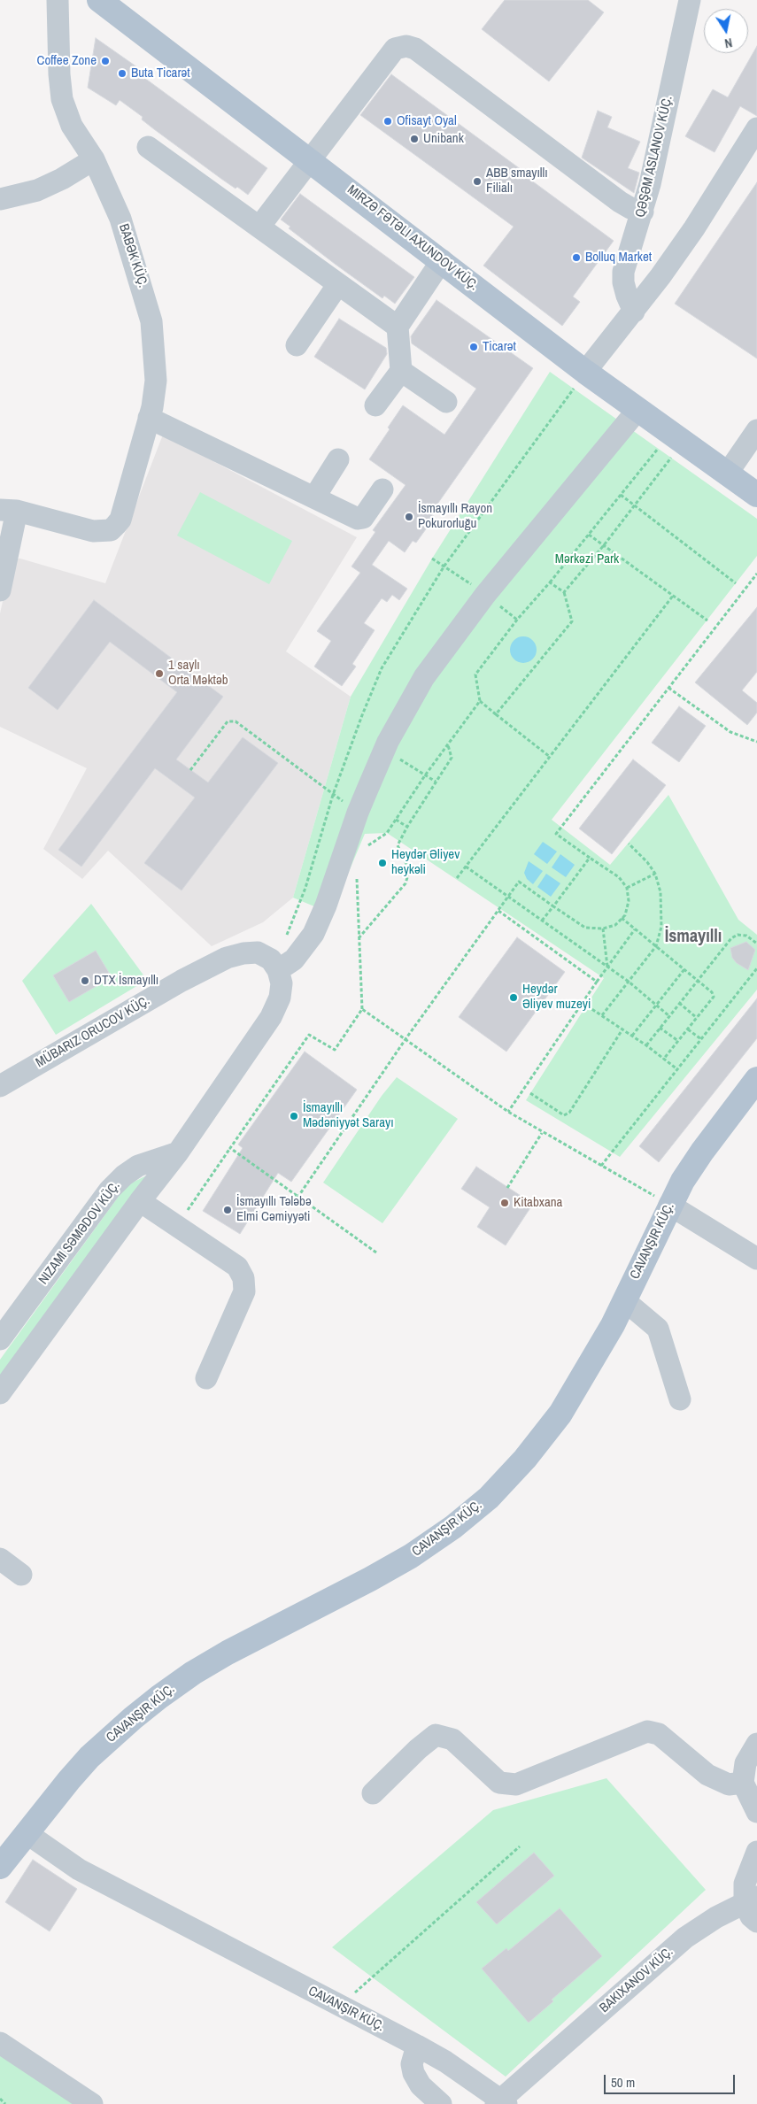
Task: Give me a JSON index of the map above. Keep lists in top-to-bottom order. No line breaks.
{"streets":{"main road":["MIRZƏ FƏTƏLI AXUNDOV KÜÇ."],"street":["QƏŞƏM ASLANOV KÜÇ.","BABƏK KÜÇ.","MÜBARIZ ORUCOV KÜÇ.","NIZAMI SƏMƏDOV KÜÇ."]},"districts":["İsmayıllı"],"parks":["Mərkəzi Park"],"places":["Coffee Zone","Buta Ticarət","Ofisayt Oyal","Unibank","ABB smayıllı Filialı","Bolluq Market","Ticarət","İsmayıllı Rayon Pokurorluğu","1 saylı Orta Məktəb","Heydər Əliyev heykəli","DTX İsmayıllı","Heydər Əliyev muzeyi","İsmayıllı Mədəniyyət Sarayı","Kitabxana","İsmayıllı Tələbə Elmi Cəmiyyəti"],"scale_bar":"50 m","north":"bottom"}
